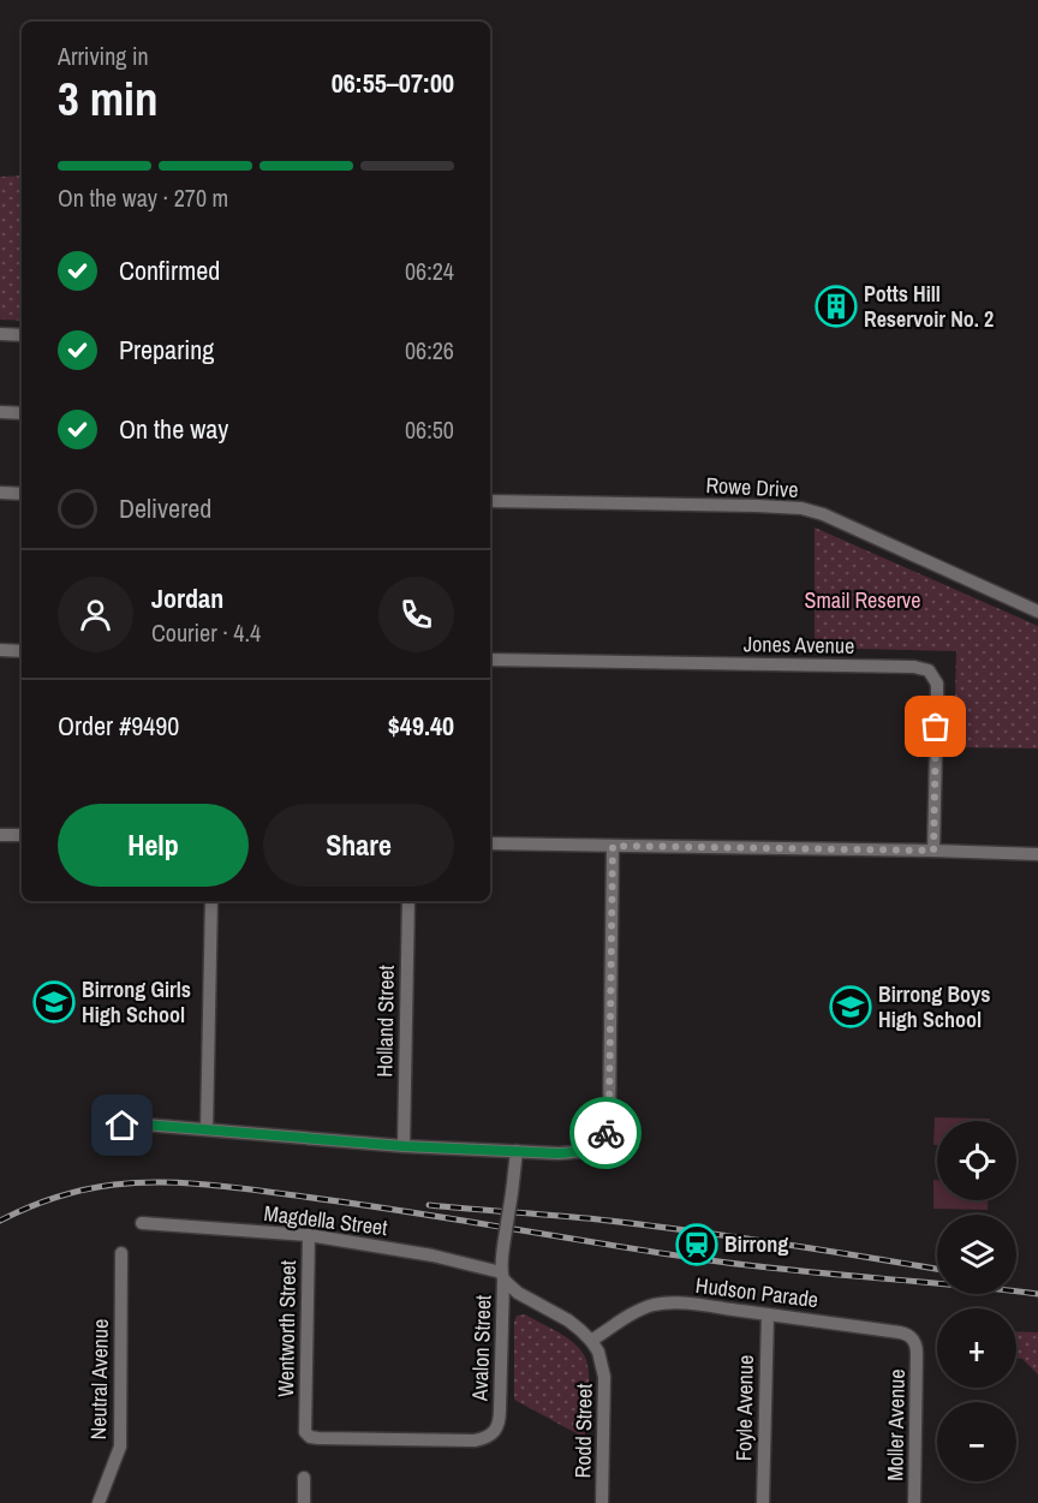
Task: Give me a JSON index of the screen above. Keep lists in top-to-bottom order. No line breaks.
{"streets":{"street":["Rowe Drive","Jones Avenue","Holland Street","Magdella Street","Hudson Parade","Wentworth Street","Avalon Street","Neutral Avenue","Foyle Avenue","Moller Avenue","Rodd Street"]},"crossings":[["Magdella Street","Wentworth Street"],["Magdella Street","Avalon Street"],["Magdella Street","Rodd Street"],["Hudson Parade","Foyle Avenue"],["Hudson Parade","Moller Avenue"],["Hudson Parade","Rodd Street"],["Wentworth Street","Avalon Street"],["Avalon Street","Rodd Street"]],"parks":["Smail Reserve"],"places":{"building":["Potts Hill Reservoir No. 2"],"school or university":["Birrong Girls High School","Birrong Boys High School"],"station":["Birrong"]},"page":{"heading":["3 min","Arriving in","06:55–07:00"],"panel":["Jordan","Courier · 4.4","Order #9490","$49.40"],"bar":"On the way · 270 m","list":[["Confirmed","06:24"],["Preparing","06:26"],["On the way","06:50"],"Delivered"],"buttons":["Help","Share"],"map_buttons":["+","−"]}}
